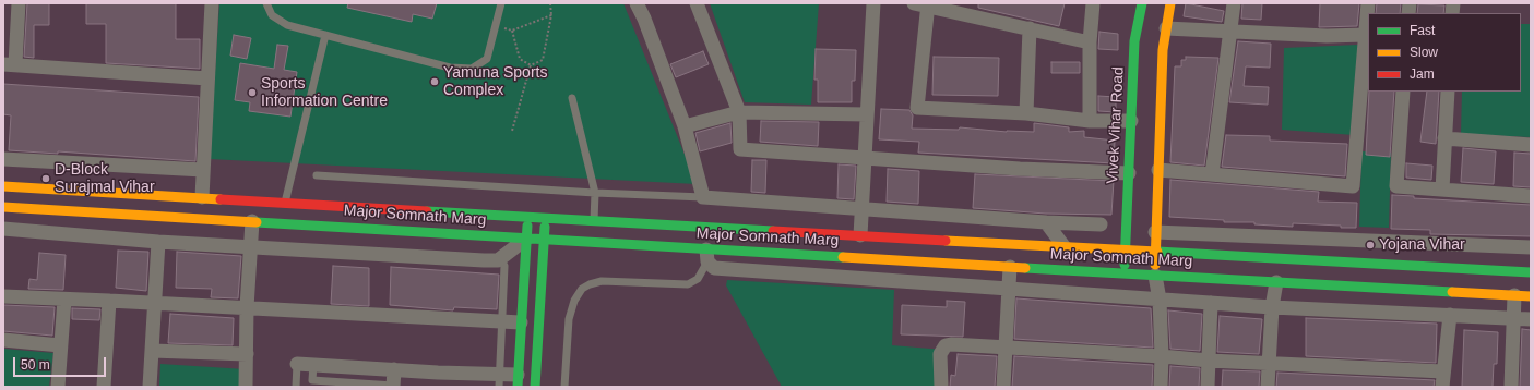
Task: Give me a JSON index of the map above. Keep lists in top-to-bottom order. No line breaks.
{"streets":{"main road":["Vivek Vihar Road","Major Somnath Marg"]},"crossings":[["Vivek Vihar Road","Major Somnath Marg"]],"places":["Yamuna Sports Complex","Sports Information Centre","D-Block Surajmal Vihar","Yojana Vihar"],"legend":["Fast","Slow","Jam"],"scale_bar":"50 m"}
